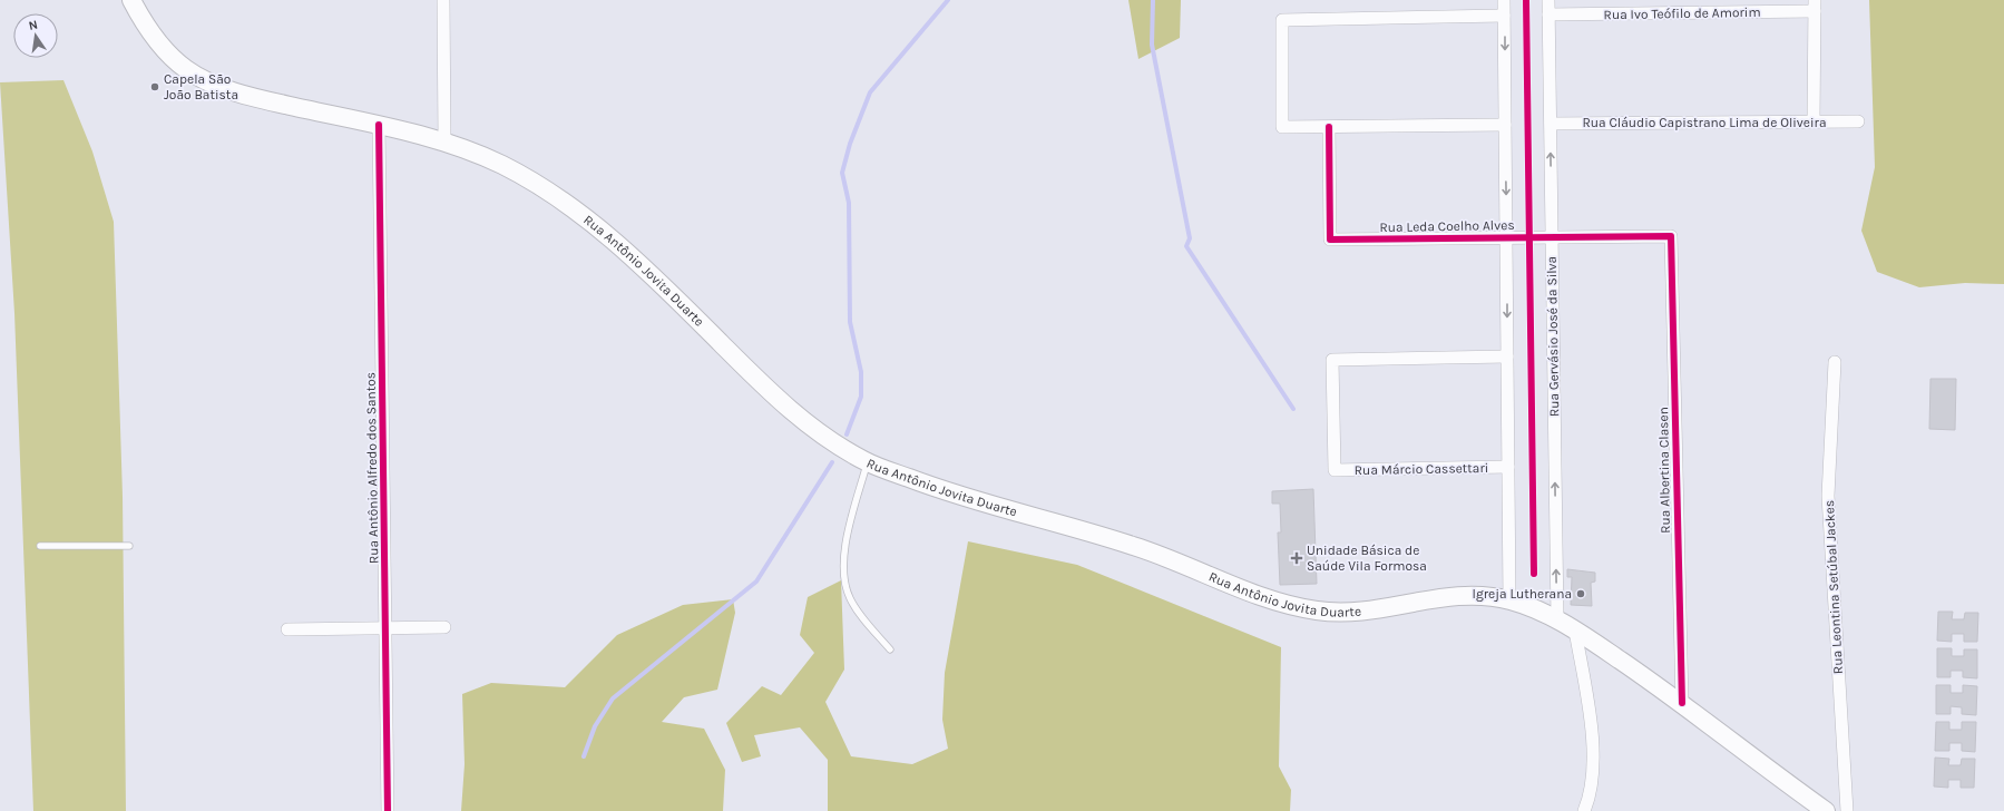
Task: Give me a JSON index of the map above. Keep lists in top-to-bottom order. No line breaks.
{"streets":{"main road":["Rua Antônio Jovita Duarte"],"street":["Rua Ivo Teófilo de Amorim","Rua Cláudio Capistrano Lima de Oliveira","Rua Leda Coelho Alves","Rua Gervásio José da Silva","Rua Antônio Alfredo dos Santos","Rua Márcio Cassettari","Rua Albertina Clasen","Rua Leontina Setúbal Jackes"]},"crossings":[["Rua Ivo Teófilo de Amorim","Rua Gervásio José da Silva"],["Rua Cláudio Capistrano Lima de Oliveira","Rua Gervásio José da Silva"],["Rua Leda Coelho Alves","Rua Gervásio José da Silva"],["Rua Leda Coelho Alves","Rua Albertina Clasen"],["Rua Antônio Jovita Duarte","Rua Gervásio José da Silva"],["Rua Antônio Jovita Duarte","Rua Antônio Alfredo dos Santos"],["Rua Antônio Jovita Duarte","Rua Albertina Clasen"]],"places":{"other":["Capela São João Batista","Igreja Lutherana"],"health":["Unidade Básica de Saúde Vila Formosa"]},"north":"top"}
